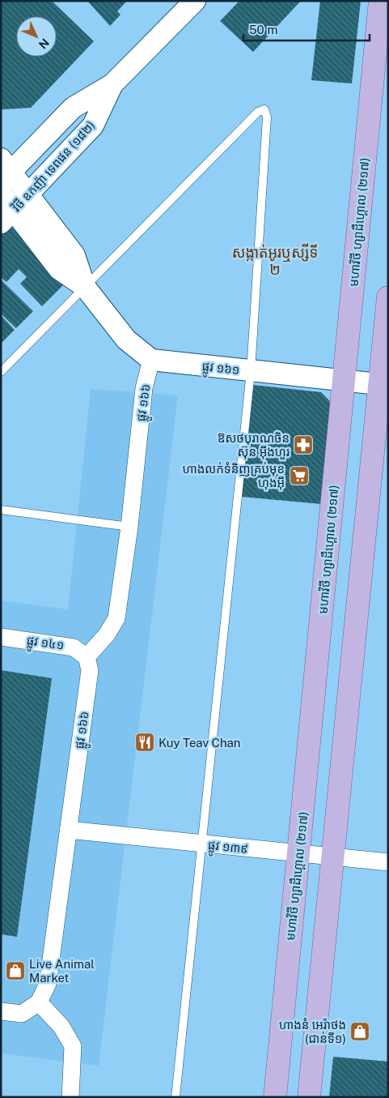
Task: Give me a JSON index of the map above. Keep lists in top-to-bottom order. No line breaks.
{"streets":{"main road":["មហាវិថី ហ្សាដឹហ្គោល (២១៧)"],"street":["វិថី ឧកញ៉ា ទេពផន (១៨២)","ផ្លូវ ១៦១","ផ្លូវ ១៦៦","ផ្លូវ ១៤១","ផ្លូវ ១៣៩"]},"crossings":[["មហាវិថី ហ្សាដឹហ្គោល (២១៧)","ផ្លូវ ១៦១"],["មហាវិថី ហ្សាដឹហ្គោល (២១៧)","ផ្លូវ ១៣៩"],["ផ្លូវ ១៦១","ផ្លូវ ១៦៦"],["ផ្លូវ ១៦៦","ផ្លូវ ១៤១"],["ផ្លូវ ១៦៦","ផ្លូវ ១៣៩"]],"districts":["សង្កាត់អូរឬស្សីទី ២"],"places":{"pharmacy":["ឱសថបុរាណចិន ស៊ុន អ៊ីងហួរ"],"supermarket":["ហាងលក់ទំនិញគ្រប់មុខ ហុងអ៊ី"],"restaurant":["Kuy Teav Chan"],"shop":["Live Animal Market","ហាងនំ អេរ៉ាថង (ជាន់ទី១)"]},"scale_bar":"50 m","north":"bottom right"}
